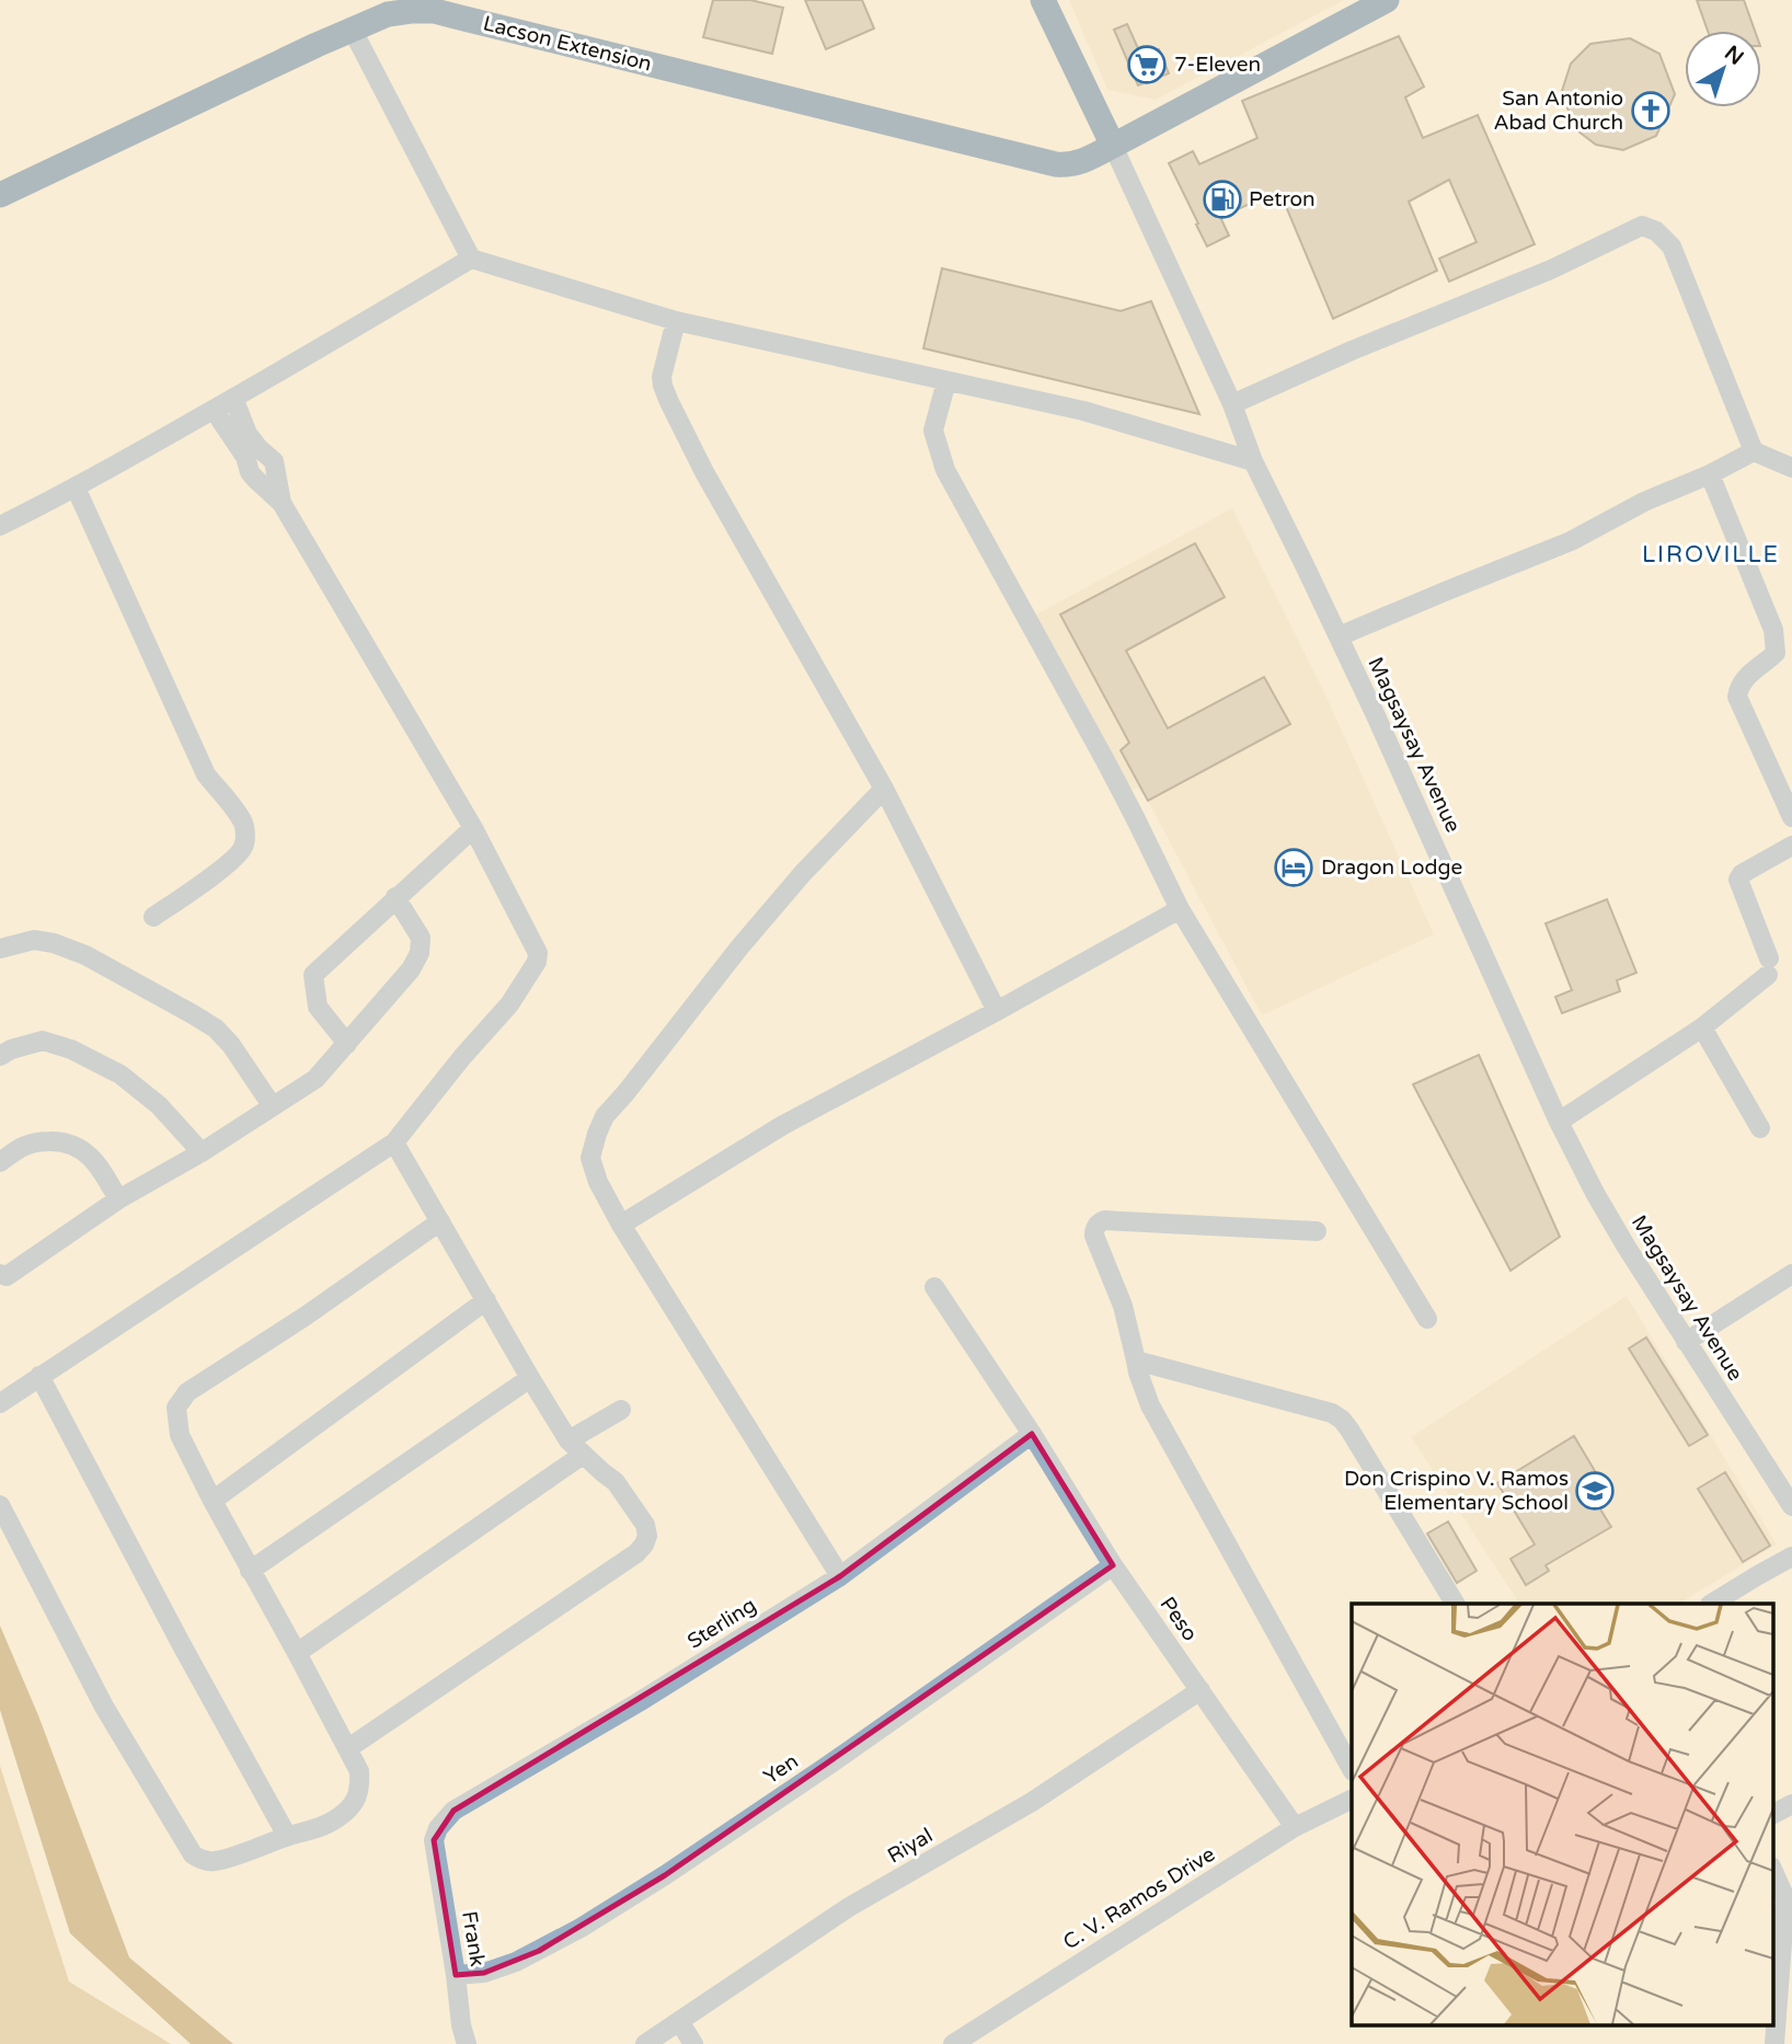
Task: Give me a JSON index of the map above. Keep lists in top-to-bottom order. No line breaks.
{"streets":{"main road":["Lacson Extension"],"street":["Magsaysay Avenue","Peso","Sterling","Yen","Riyal","C. V. Ramos Drive","Frank"]},"crossings":[["Lacson Extension","Magsaysay Avenue"],["Peso","Sterling"],["Peso","Yen"],["Peso","Riyal"],["Peso","C. V. Ramos Drive"],["Sterling","Frank"],["Yen","Frank"]],"districts":["LIROVILLE"],"places":{"supermarket":["7-Eleven"],"church":["San Antonio Abad Church"],"fuel station":["Petron"],"hotel":["Dragon Lodge"],"school or university":["Don Crispino V. Ramos Elementary School"]},"north":"top right"}
